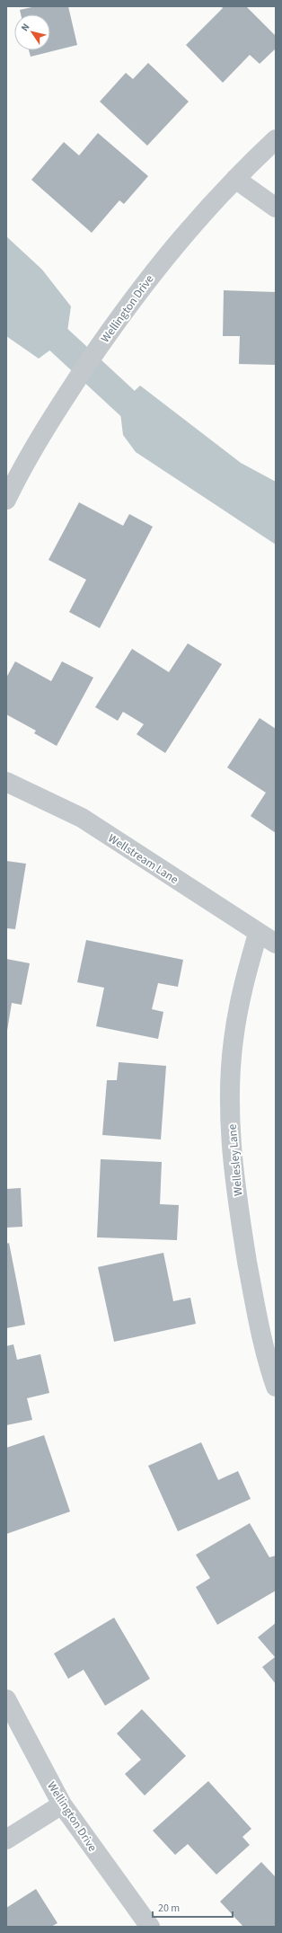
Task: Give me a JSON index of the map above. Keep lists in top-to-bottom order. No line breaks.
{"streets":{"street":["Wellington Drive","Wellstream Lane","Wellesley Lane"]},"crossings":[["Wellstream Lane","Wellesley Lane"]],"scale_bar":"20 m","north":"top left"}
